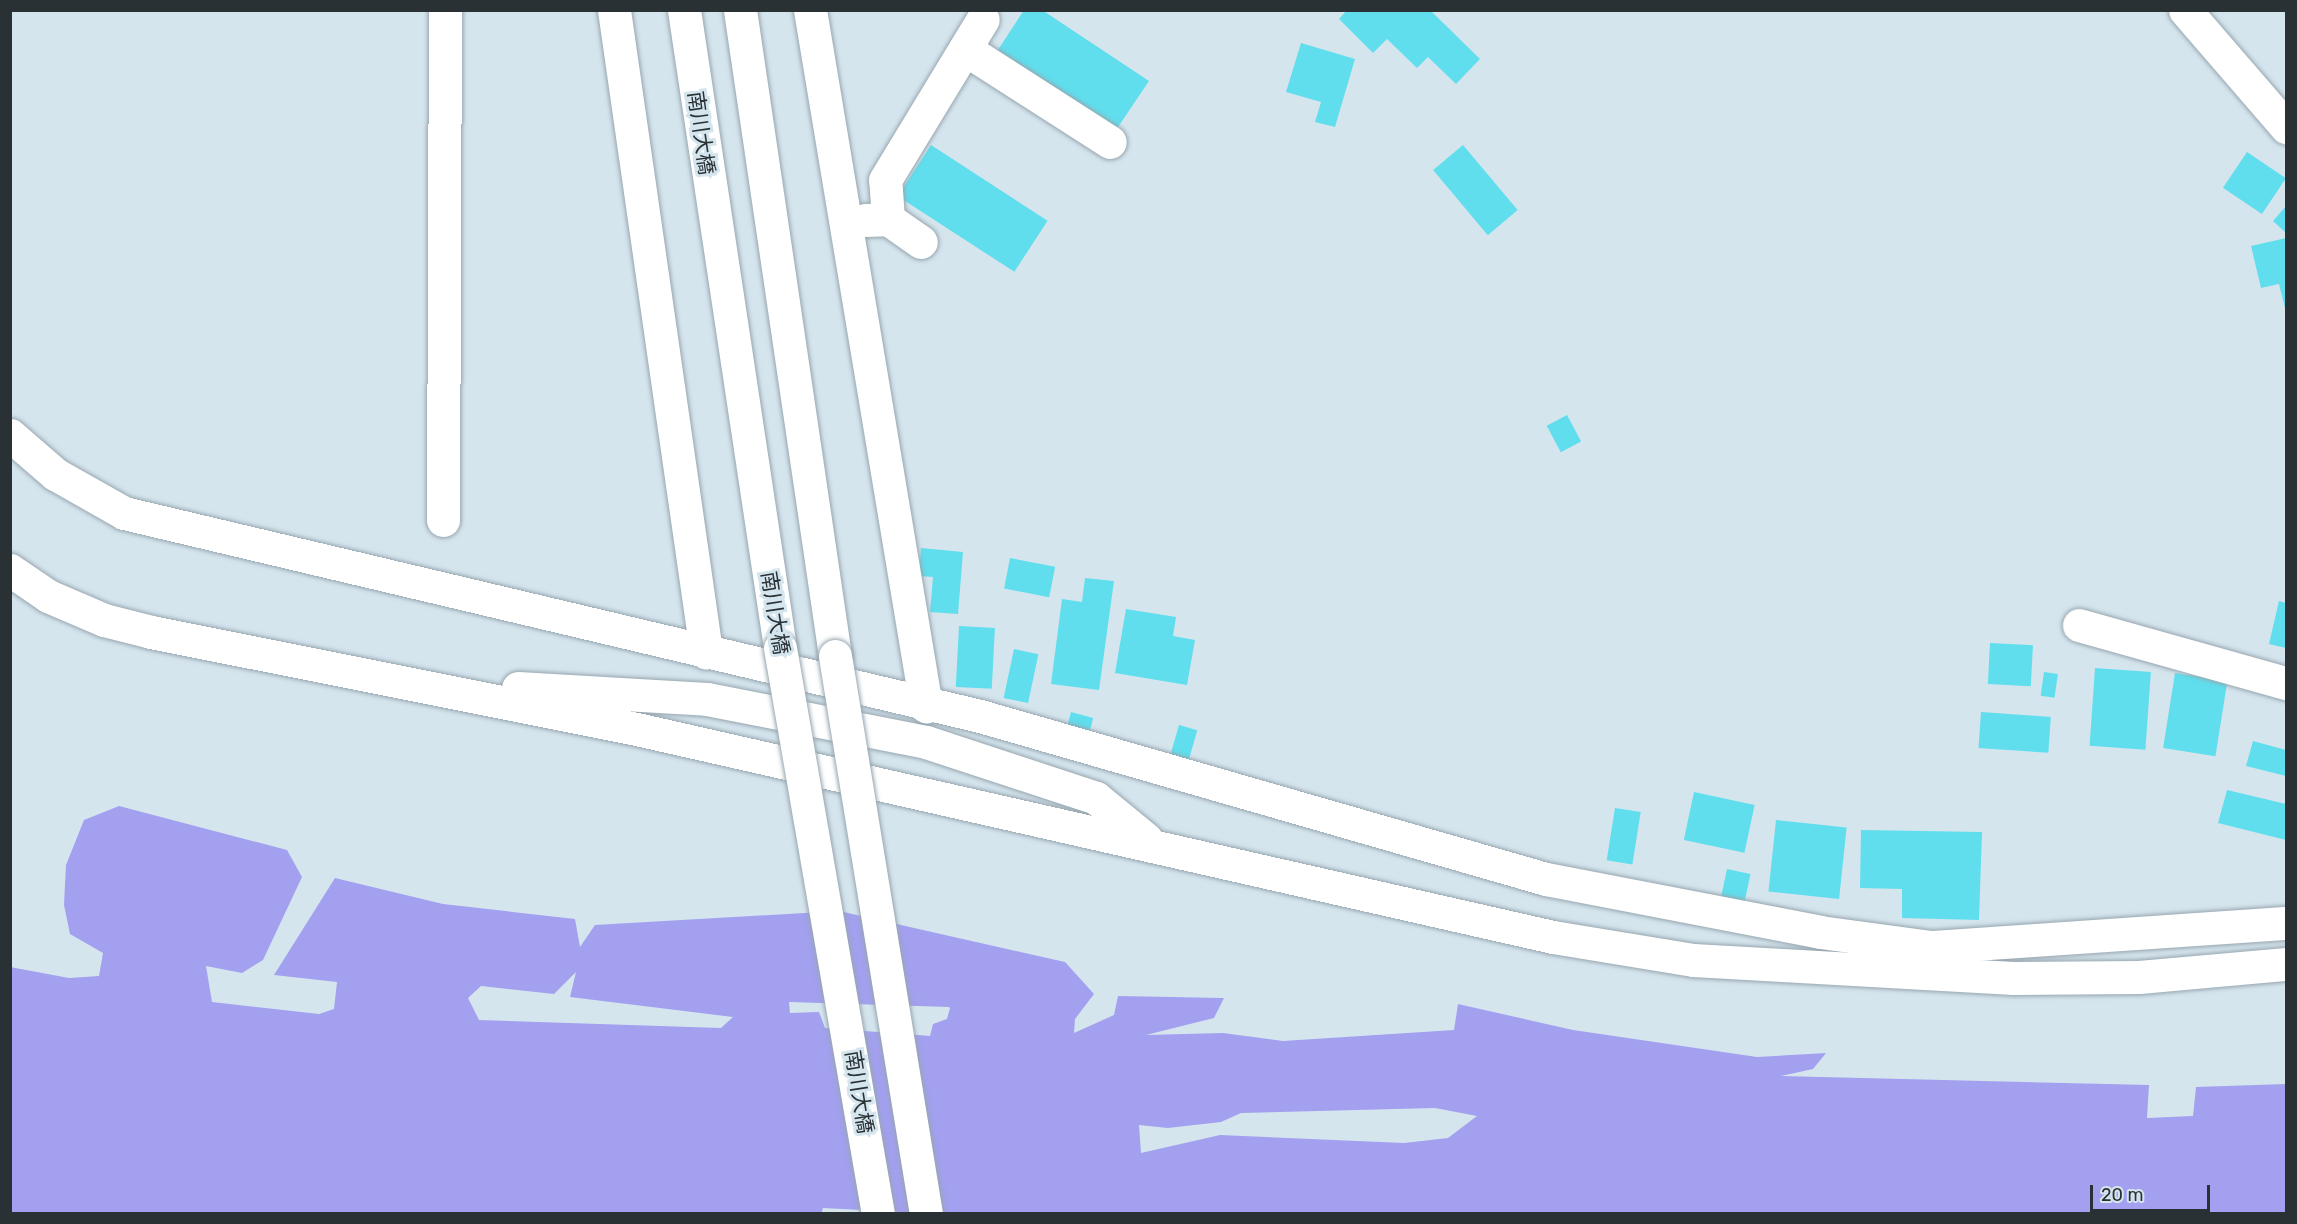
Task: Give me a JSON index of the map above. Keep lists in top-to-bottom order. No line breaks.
{"streets":{"street":["南川大橋"]},"scale_bar":"20 m"}
